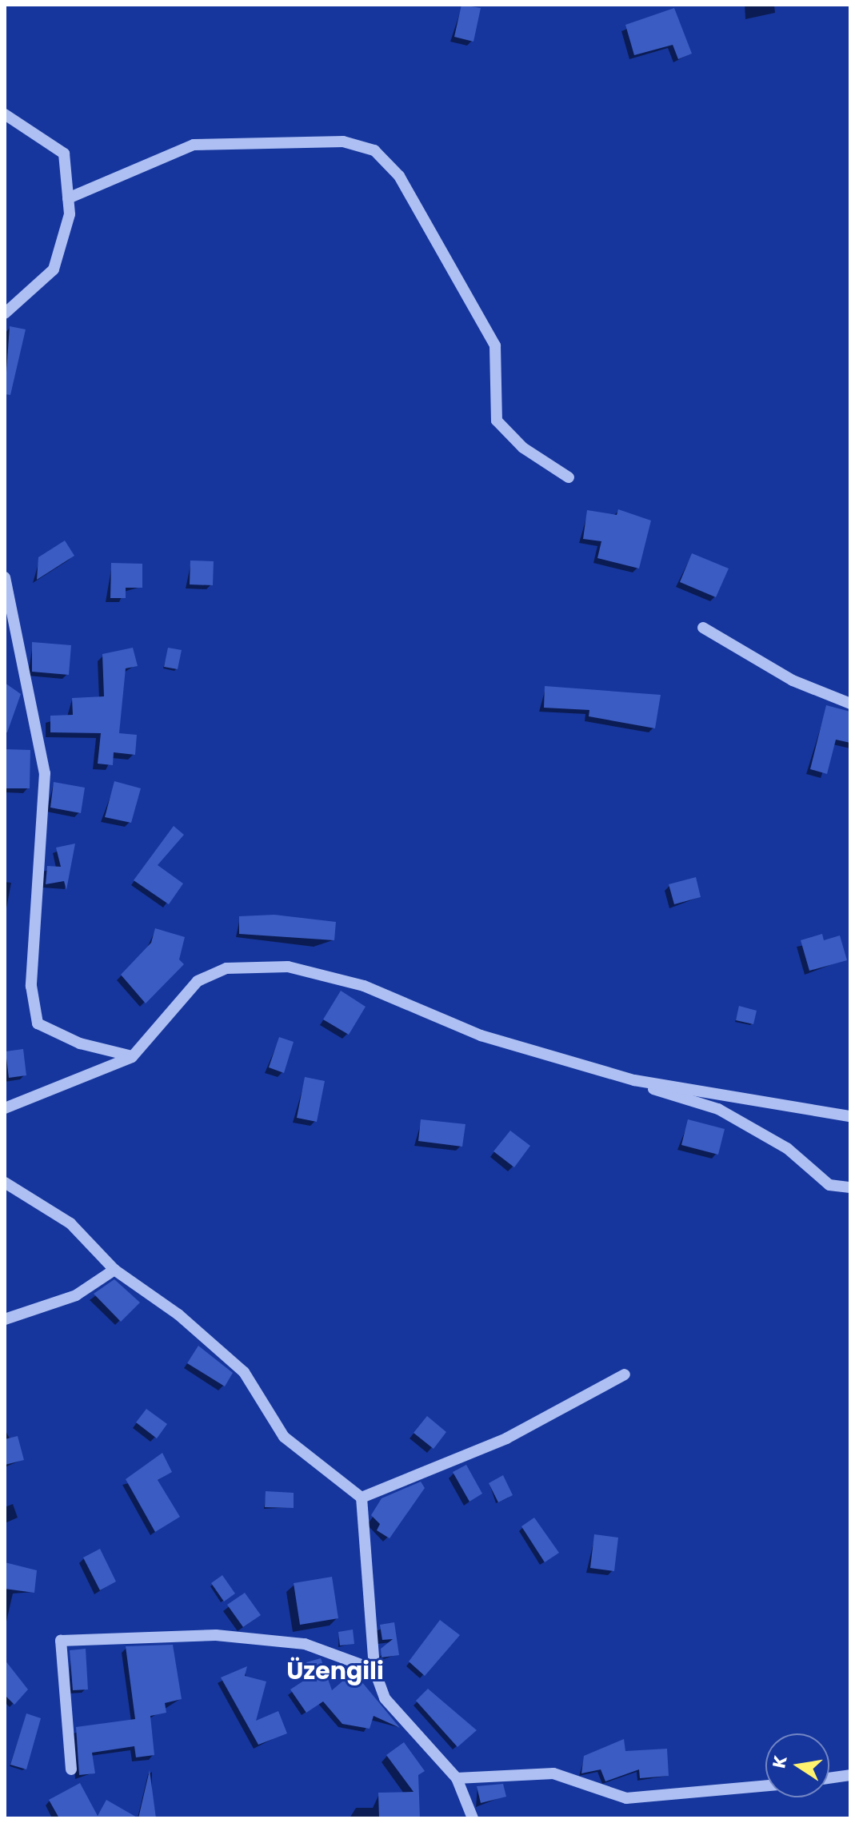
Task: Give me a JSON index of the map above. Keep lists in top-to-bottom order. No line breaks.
{"districts":["Üzengili"],"north":"left"}
